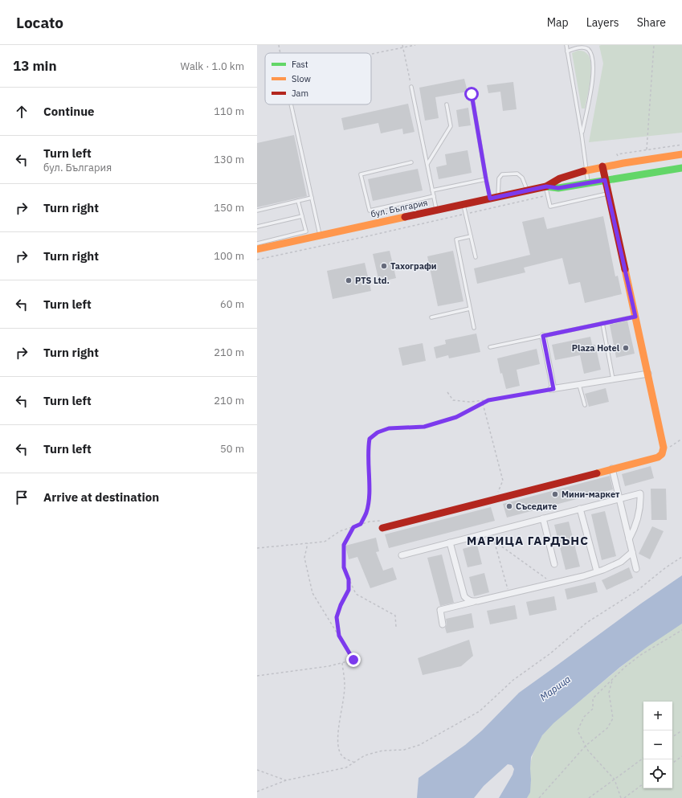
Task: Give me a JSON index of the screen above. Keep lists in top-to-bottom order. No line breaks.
{"streets":{"street":["бул. България"]},"districts":["МАРИЦА ГАРДЪНС"],"water":["Марица"],"places":["Тахографи","PTS Ltd.","Plaza Hotel","Мини-маркет","Съседите"],"legend":["Fast","Slow","Jam"],"page":{"header":"Locato","nav":["Map","Layers","Share"],"heading":["13 min","Walk · 1.0 km"],"list":[["Continue","110 m"],["Turn left","бул. България","130 m"],["Turn right","150 m"],["Turn right","100 m"],["Turn left","60 m"],["Turn right","210 m"],["Turn left","210 m"],["Turn left","50 m"],"Arrive at destination"],"map_buttons":["+","−"]}}
